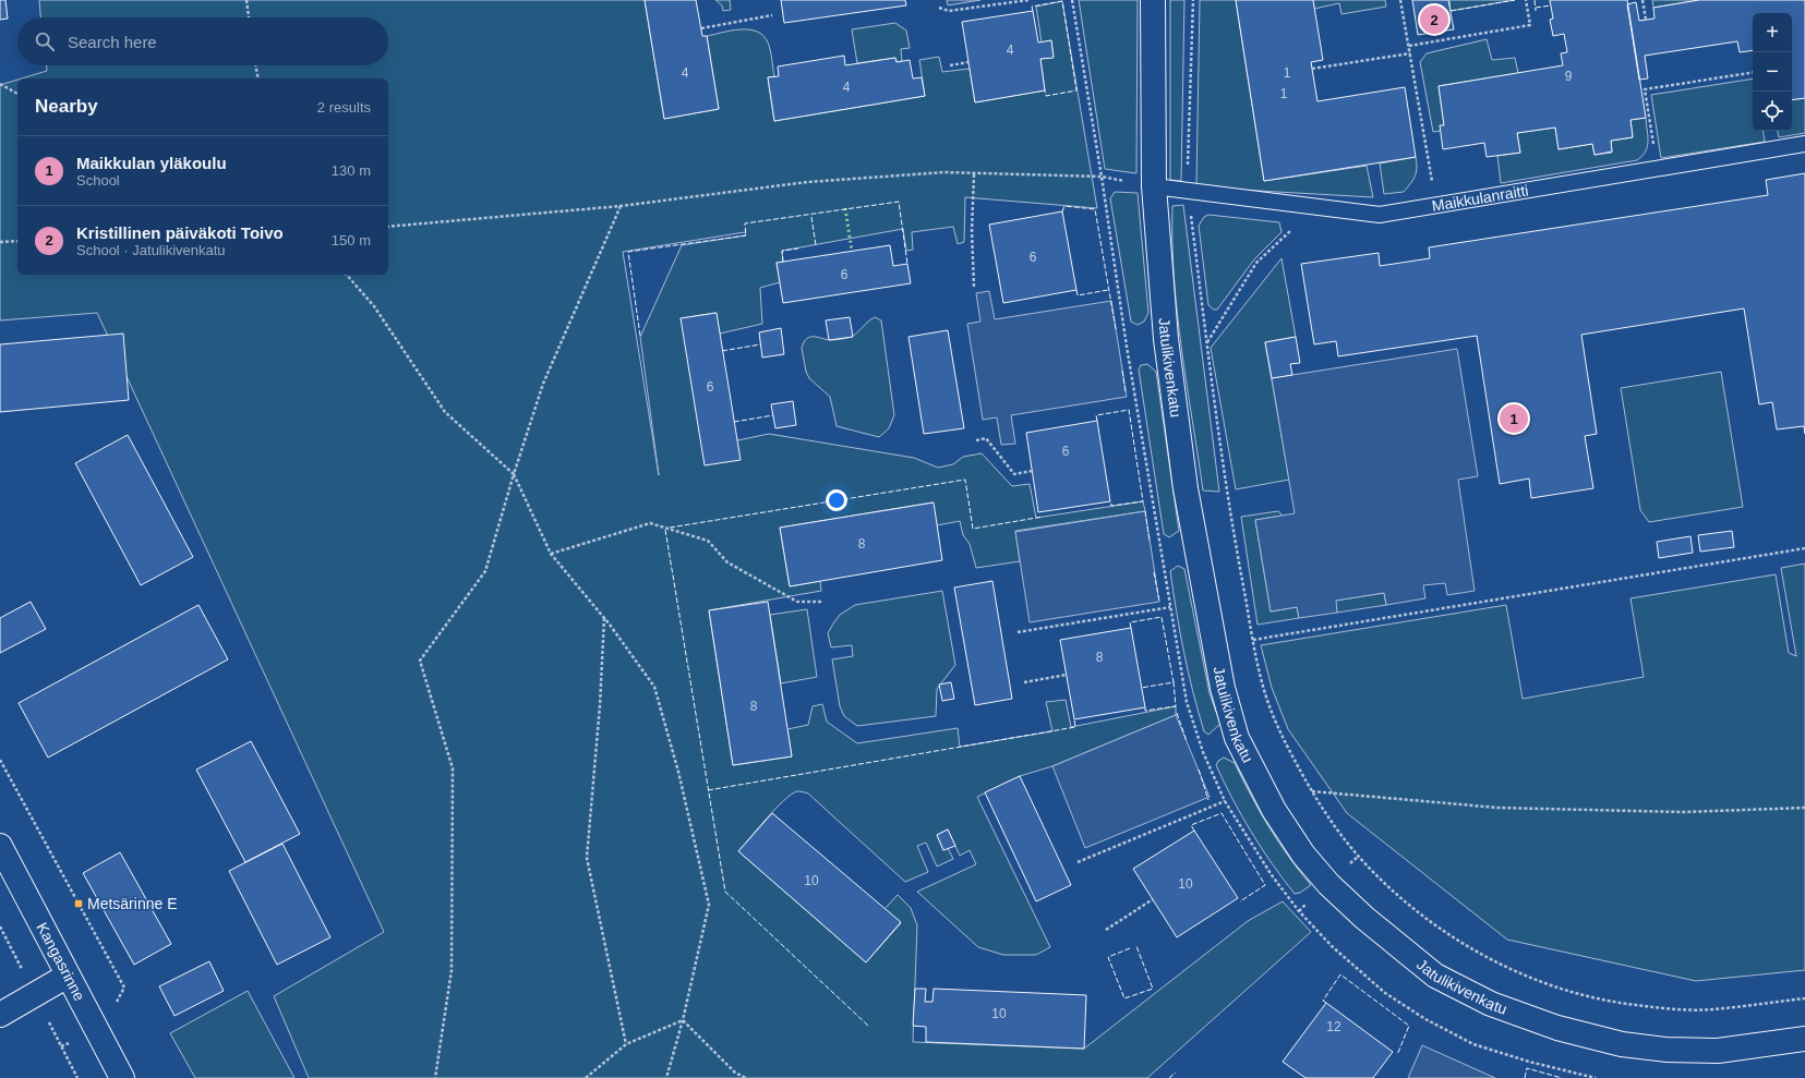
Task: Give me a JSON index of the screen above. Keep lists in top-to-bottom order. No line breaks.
{"streets":{"street":["Jatulikivenkatu","Kangasrinne"],"lane":["Maikkulanraitti"]},"crossings":[["Maikkulanraitti","Jatulikivenkatu"]],"places":{"transit":["Metsärinne E"]},"house_numbers":["4","4","1","9","4","1","6","6","6","6","8","8","8","10","10","10","12"],"page":{"pins":["2","1"],"map_buttons":["+","−"],"search":"Search here","heading":["Nearby","2 results"],"list":[{"mark":"1","name":"Maikkulan yläkoulu","note":"School","value":"130 m"},{"mark":"2","name":"Kristillinen päiväkoti Toivo","note":"School · Jatulikivenkatu","value":"150 m"}]}}
